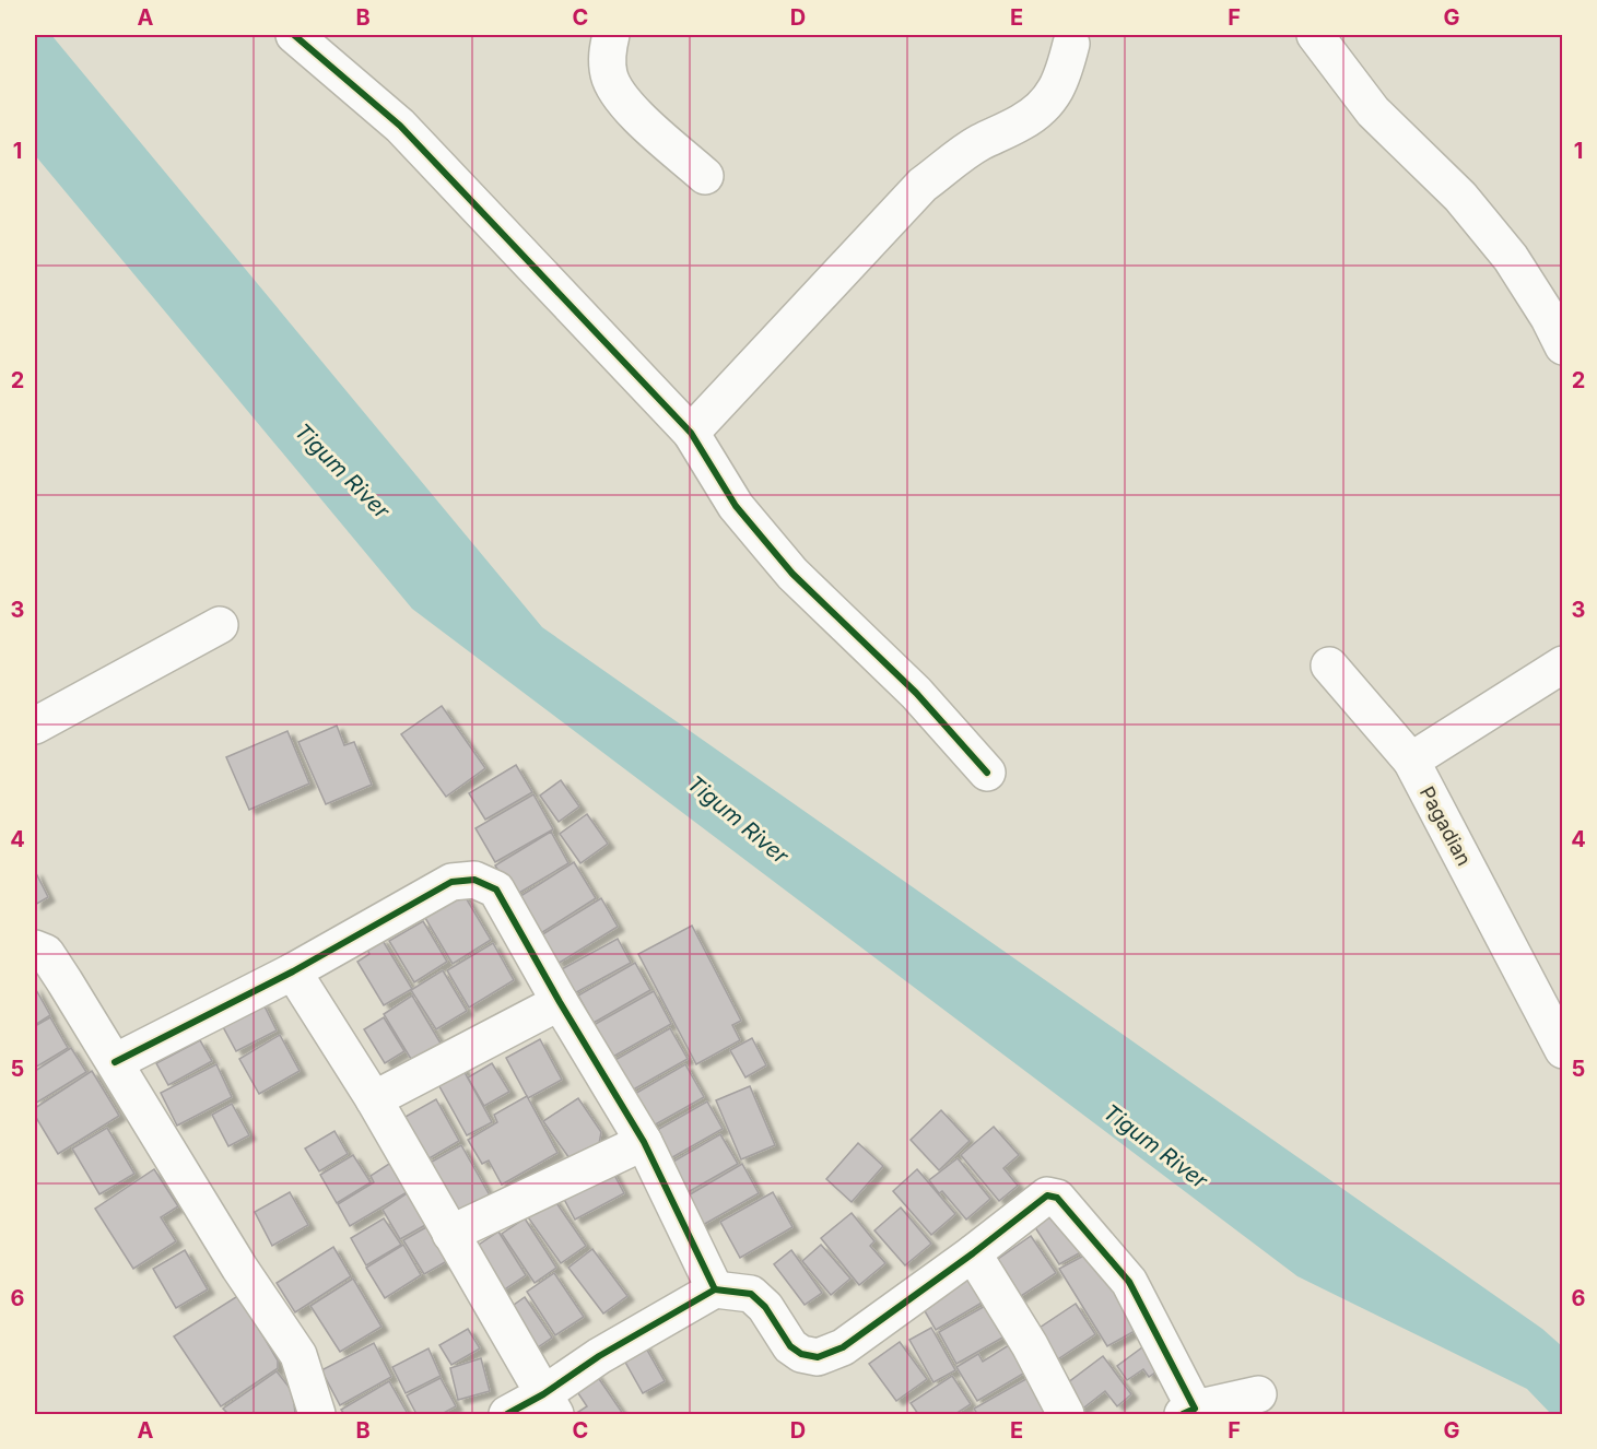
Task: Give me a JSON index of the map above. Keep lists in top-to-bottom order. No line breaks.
{"streets":{"street":["Pagadian"]},"water":["Tigum River"],"grid":{"columns":["A","B","C","D","E","F","G"],"rows":["1","2","3","4","5","6"]}}
